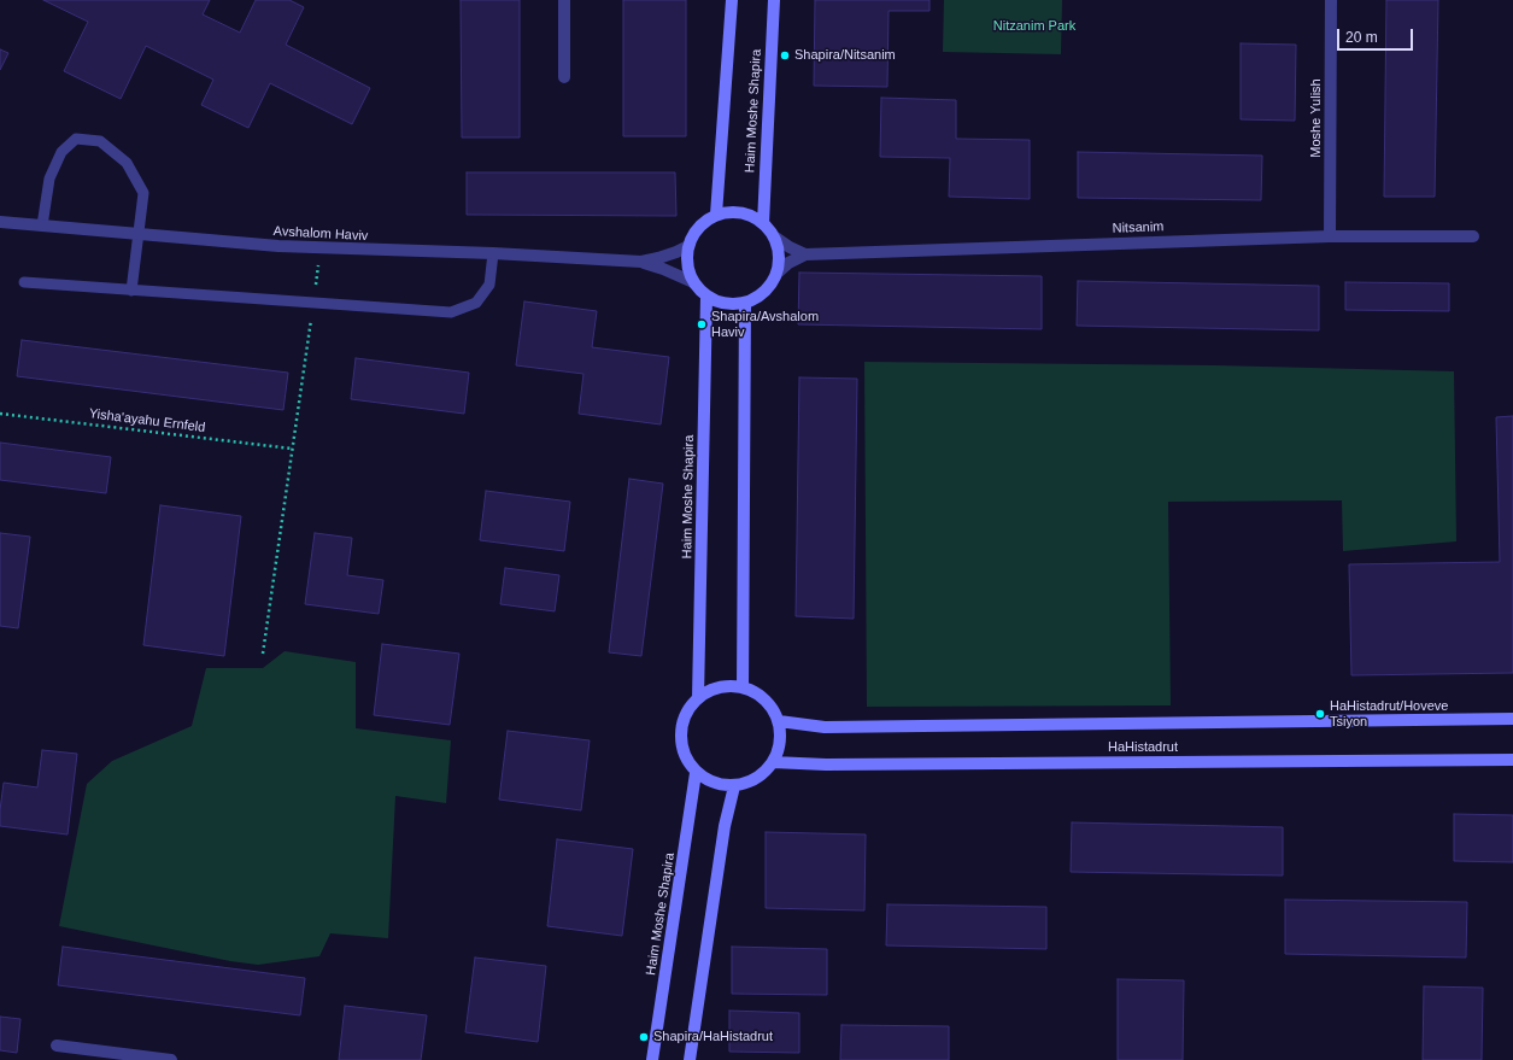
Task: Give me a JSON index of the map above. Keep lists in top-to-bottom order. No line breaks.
{"streets":{"street":["Haim Moshe Shapira","Moshe Yulish","Nitsanim","Avshalom Haviv","HaHistadrut"],"path":["Yisha'ayahu Ernfeld"]},"crossings":[["Haim Moshe Shapira","Nitsanim"],["Haim Moshe Shapira","Avshalom Haviv"],["Haim Moshe Shapira","HaHistadrut"],["Moshe Yulish","Nitsanim"],["Nitsanim","Avshalom Haviv"]],"parks":["Nitzanim Park"],"places":["Shapira/Nitsanim","Shapira/Avshalom Haviv","HaHistadrut/Hoveve Tsiyon","Shapira/HaHistadrut"],"scale_bar":"20 m"}
